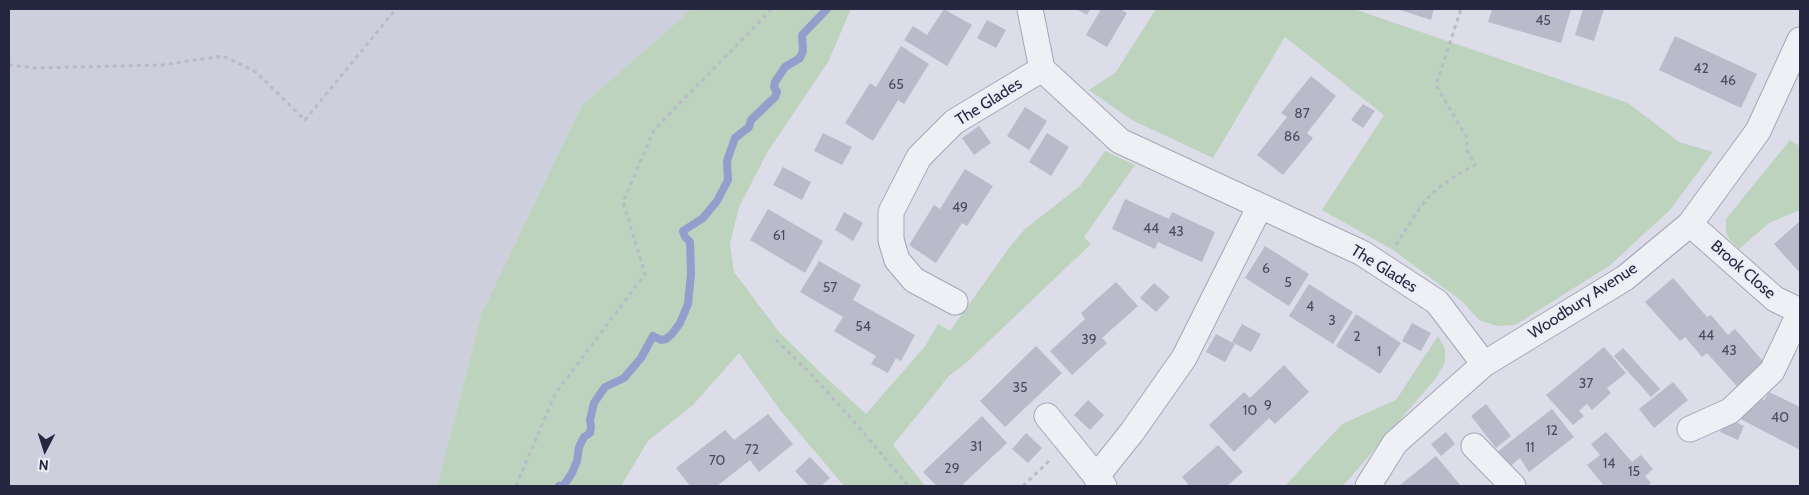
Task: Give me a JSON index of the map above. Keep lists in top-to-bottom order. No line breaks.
{"streets":{"street":["The Glades","Brook Close","Woodbury Avenue"]},"crossings":[["The Glades","Woodbury Avenue"],["Brook Close","Woodbury Avenue"]],"house_numbers":["45","42","46","65","87","86","49","44","43","61","6","5","57","4","3","54","44","2","39","43","1","37","35","9","10","40","12","31","11","72","70","14","29","15"],"north":"bottom"}
